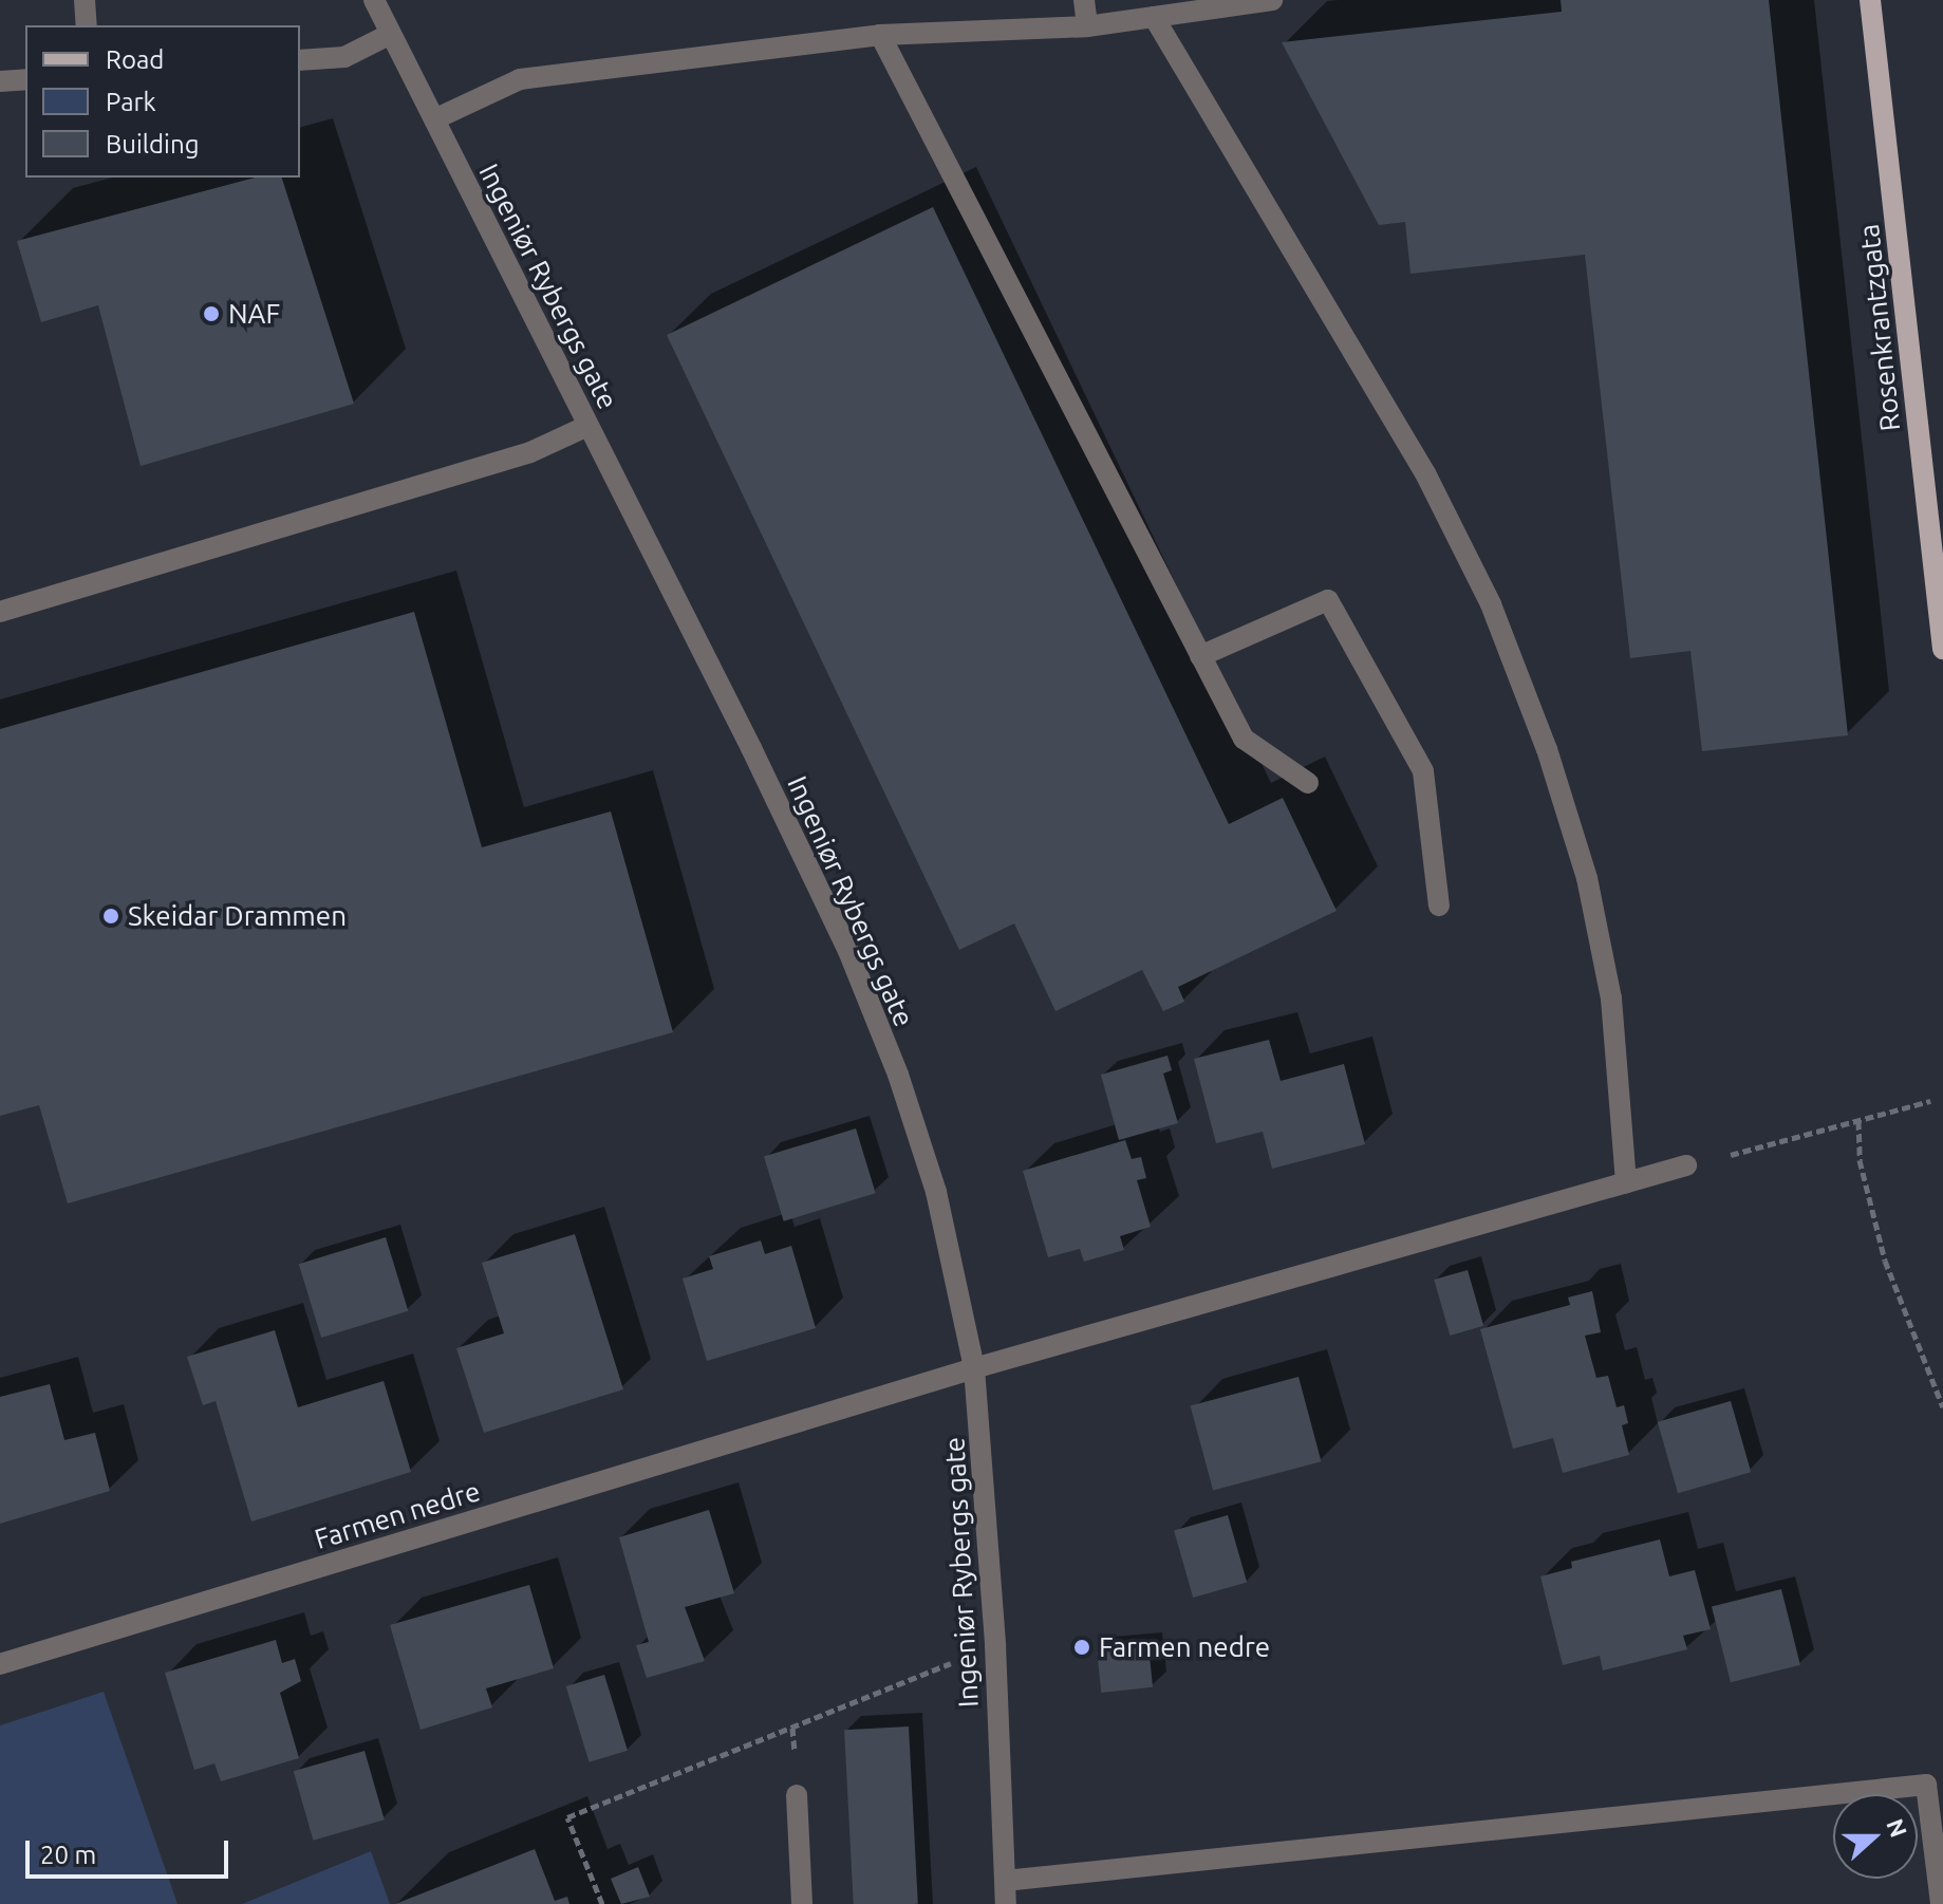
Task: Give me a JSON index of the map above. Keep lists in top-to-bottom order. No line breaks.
{"streets":{"main road":["Rosenkrantzgata"],"street":["Ingeniør Rybergs gate","Farmen nedre"]},"crossings":[["Ingeniør Rybergs gate","Farmen nedre"]],"places":["NAF","Skeidar Drammen","Farmen nedre"],"legend":["Road","Park","Building"],"scale_bar":"20 m","north":"right"}
